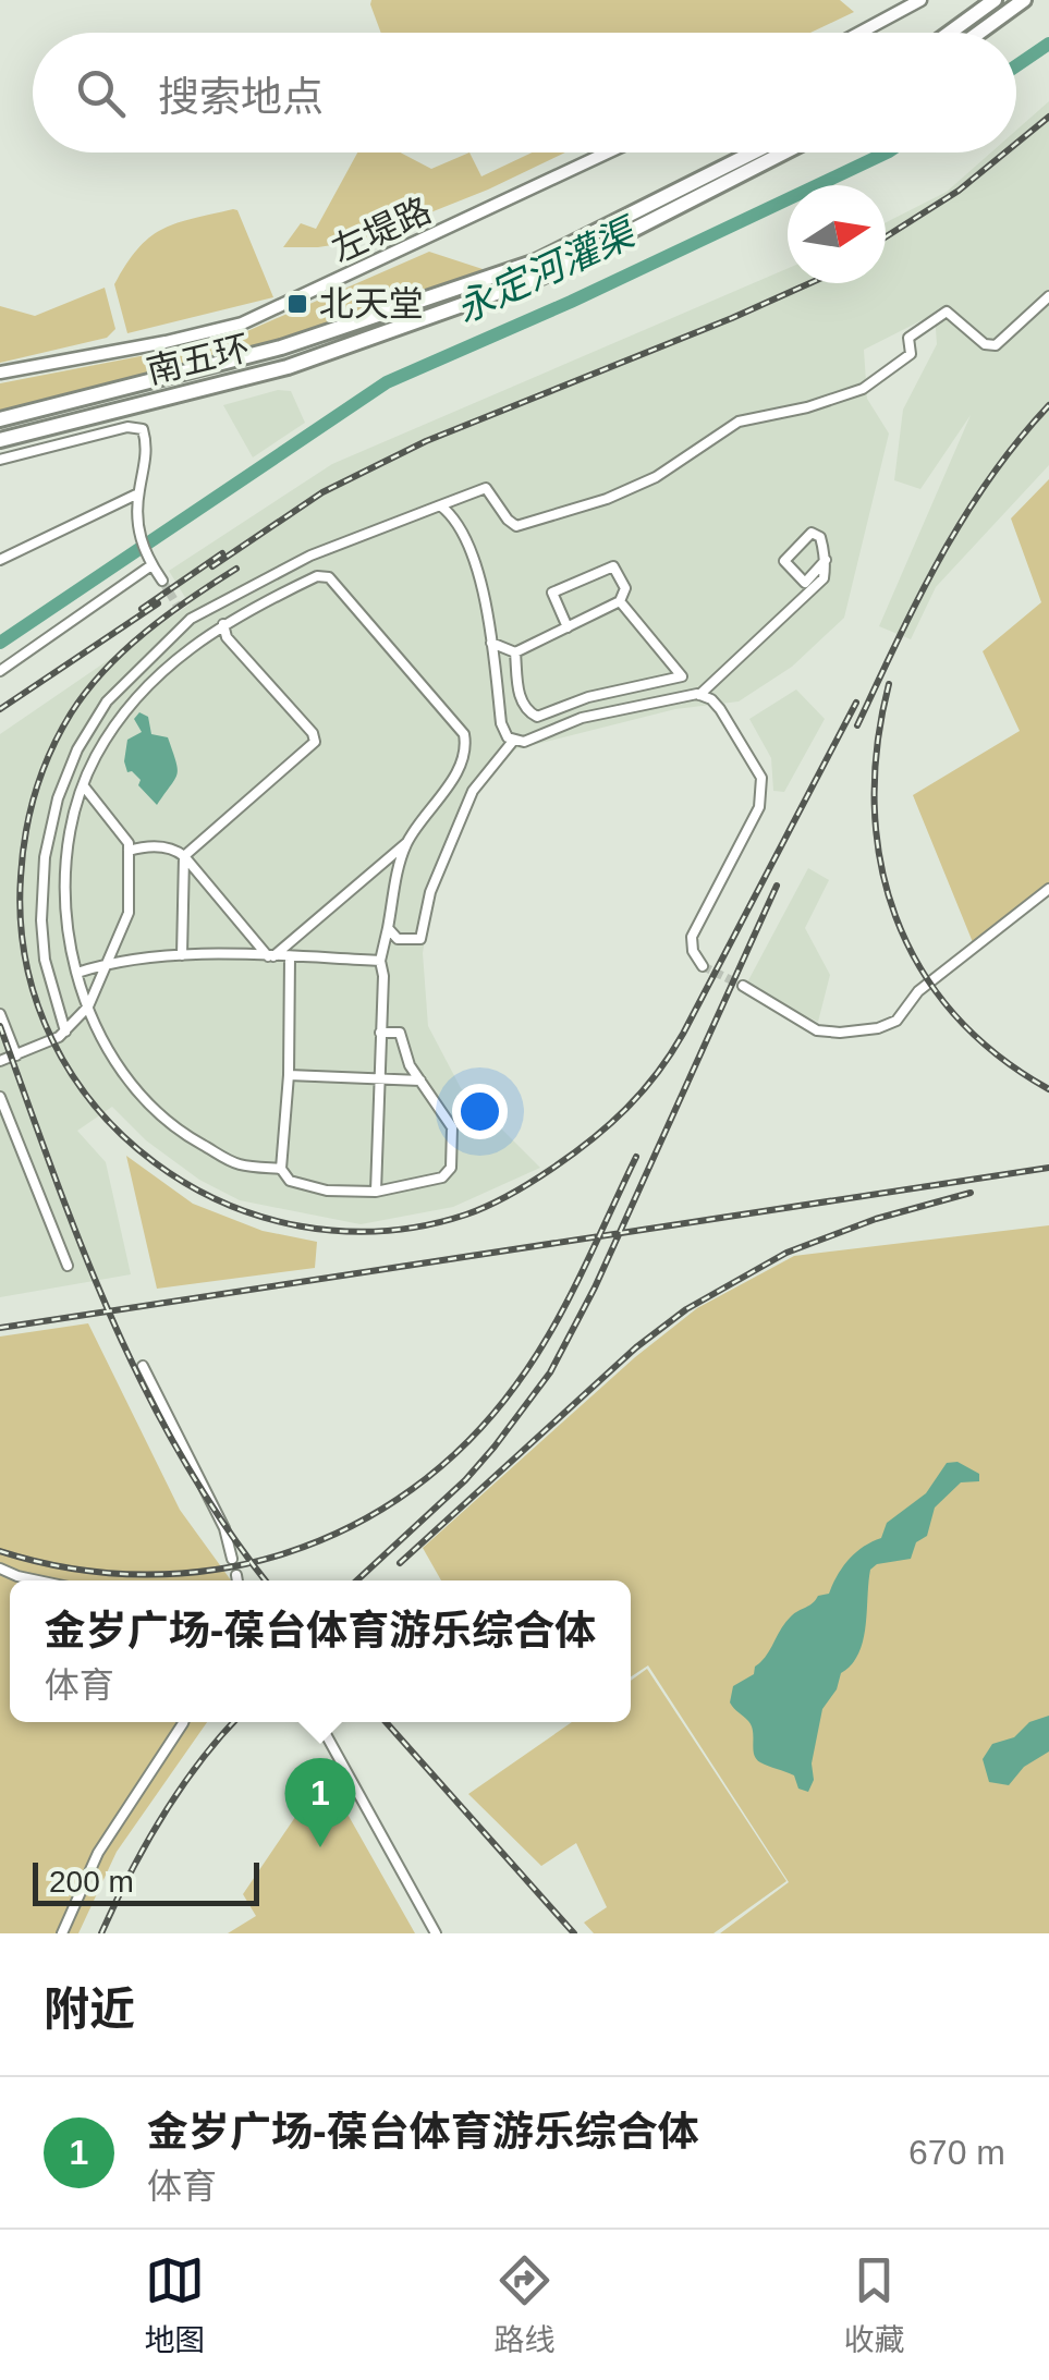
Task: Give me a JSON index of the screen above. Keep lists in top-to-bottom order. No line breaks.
{"streets":{"highway":["南五环"],"main road":["左堤路"]},"water":["永定河灌渠"],"places":{"transit":["北天堂"]},"scale_bar":"200 m","north":"right","page":{"search":"搜索地点","popup":["金岁广场-葆台体育游乐综合体","体育"],"pins":"1","scale":"200 m","heading":"附近","list":[{"mark":"1","name":"金岁广场-葆台体育游乐综合体","note":"体育","value":"670 m"}],"nav":["地图","路线","收藏"]}}
